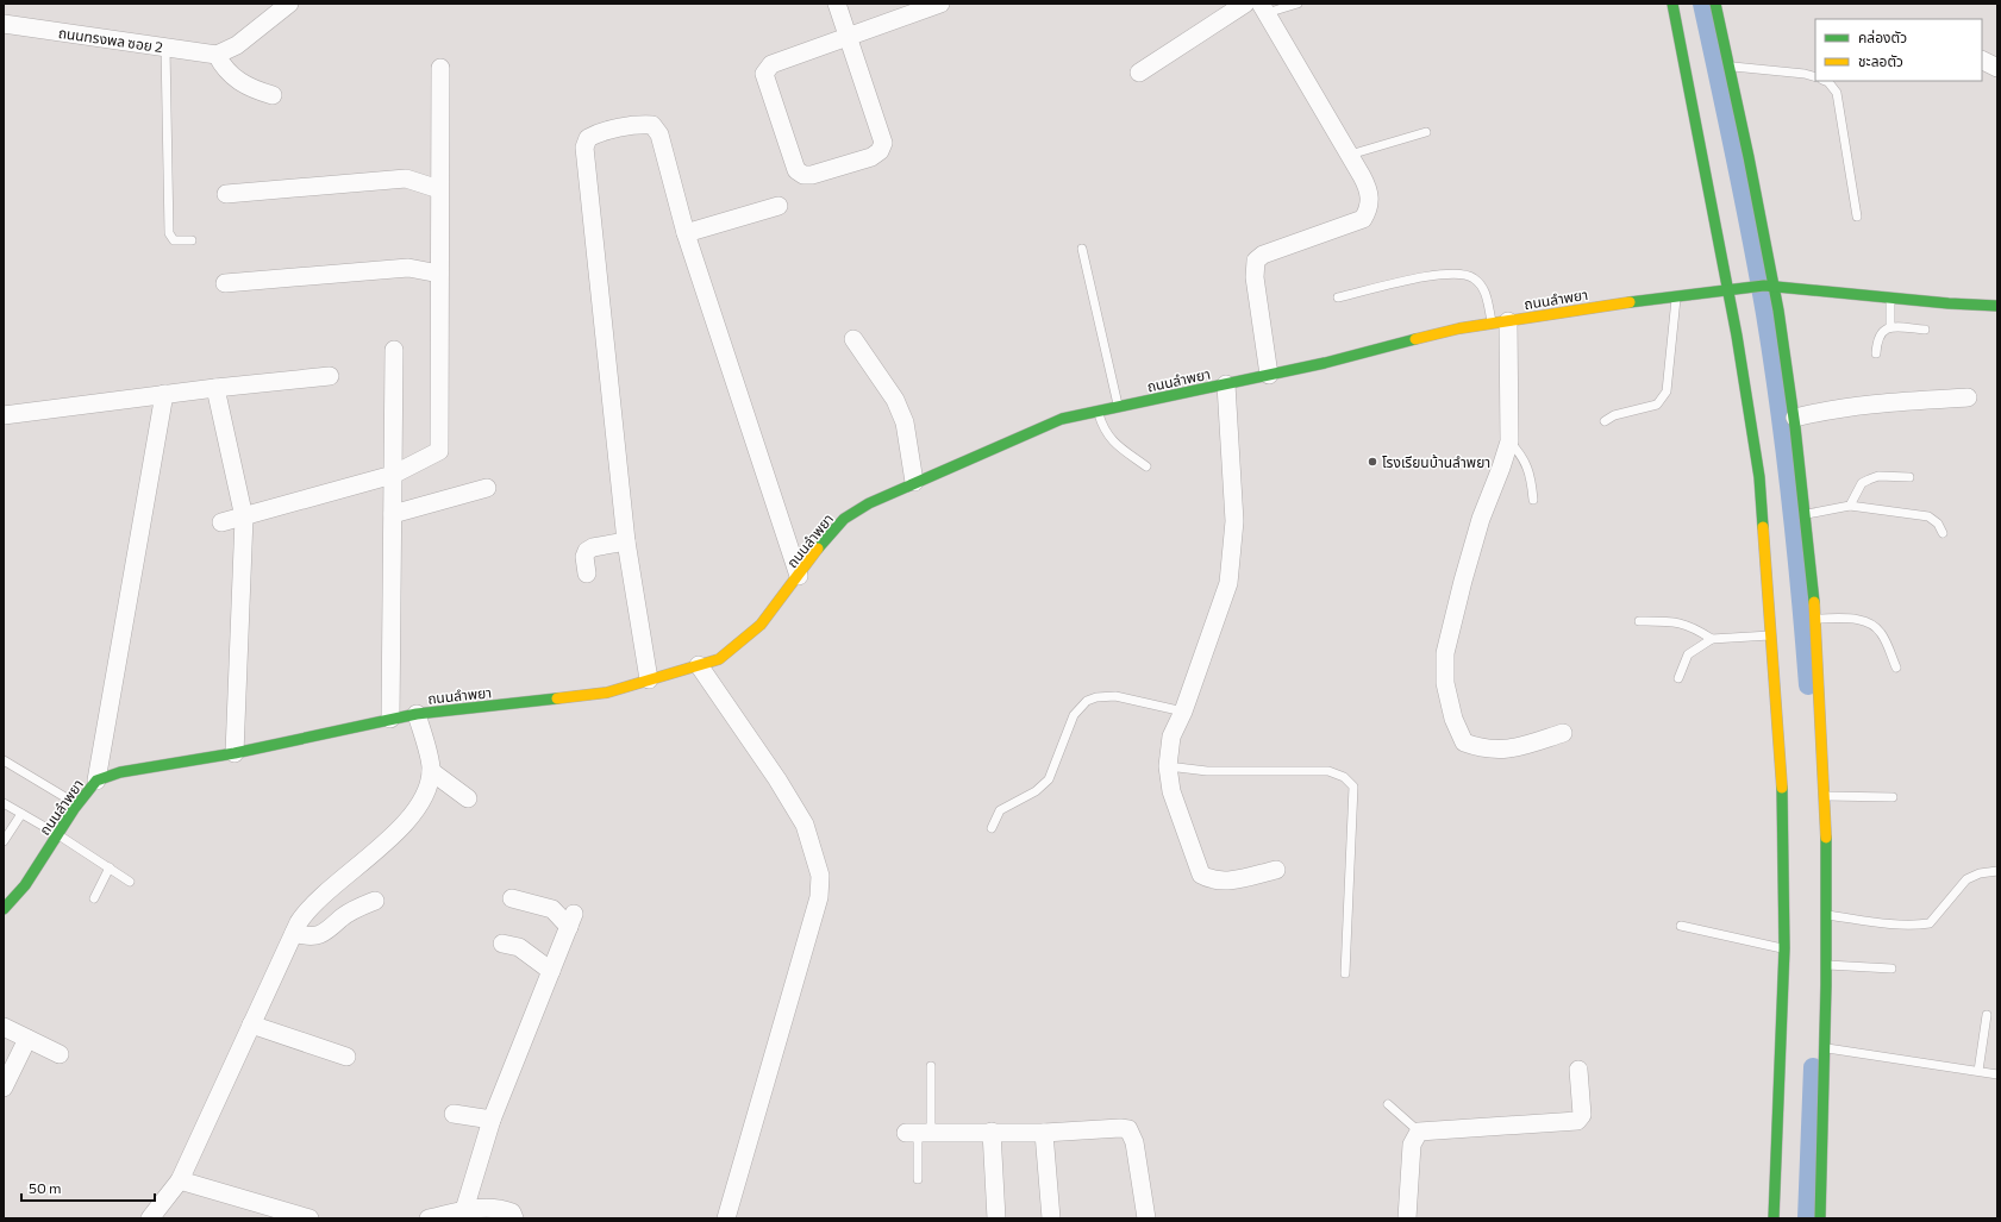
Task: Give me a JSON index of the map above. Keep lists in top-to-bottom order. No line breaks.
{"streets":{"street":["ถนนทรงพล ซอย 2","ถนนลำพยา"]},"places":["โรงเรียนบ้านลำพยา"],"legend":["คล่องตัว","ชะลอตัว"],"scale_bar":"50 m"}
